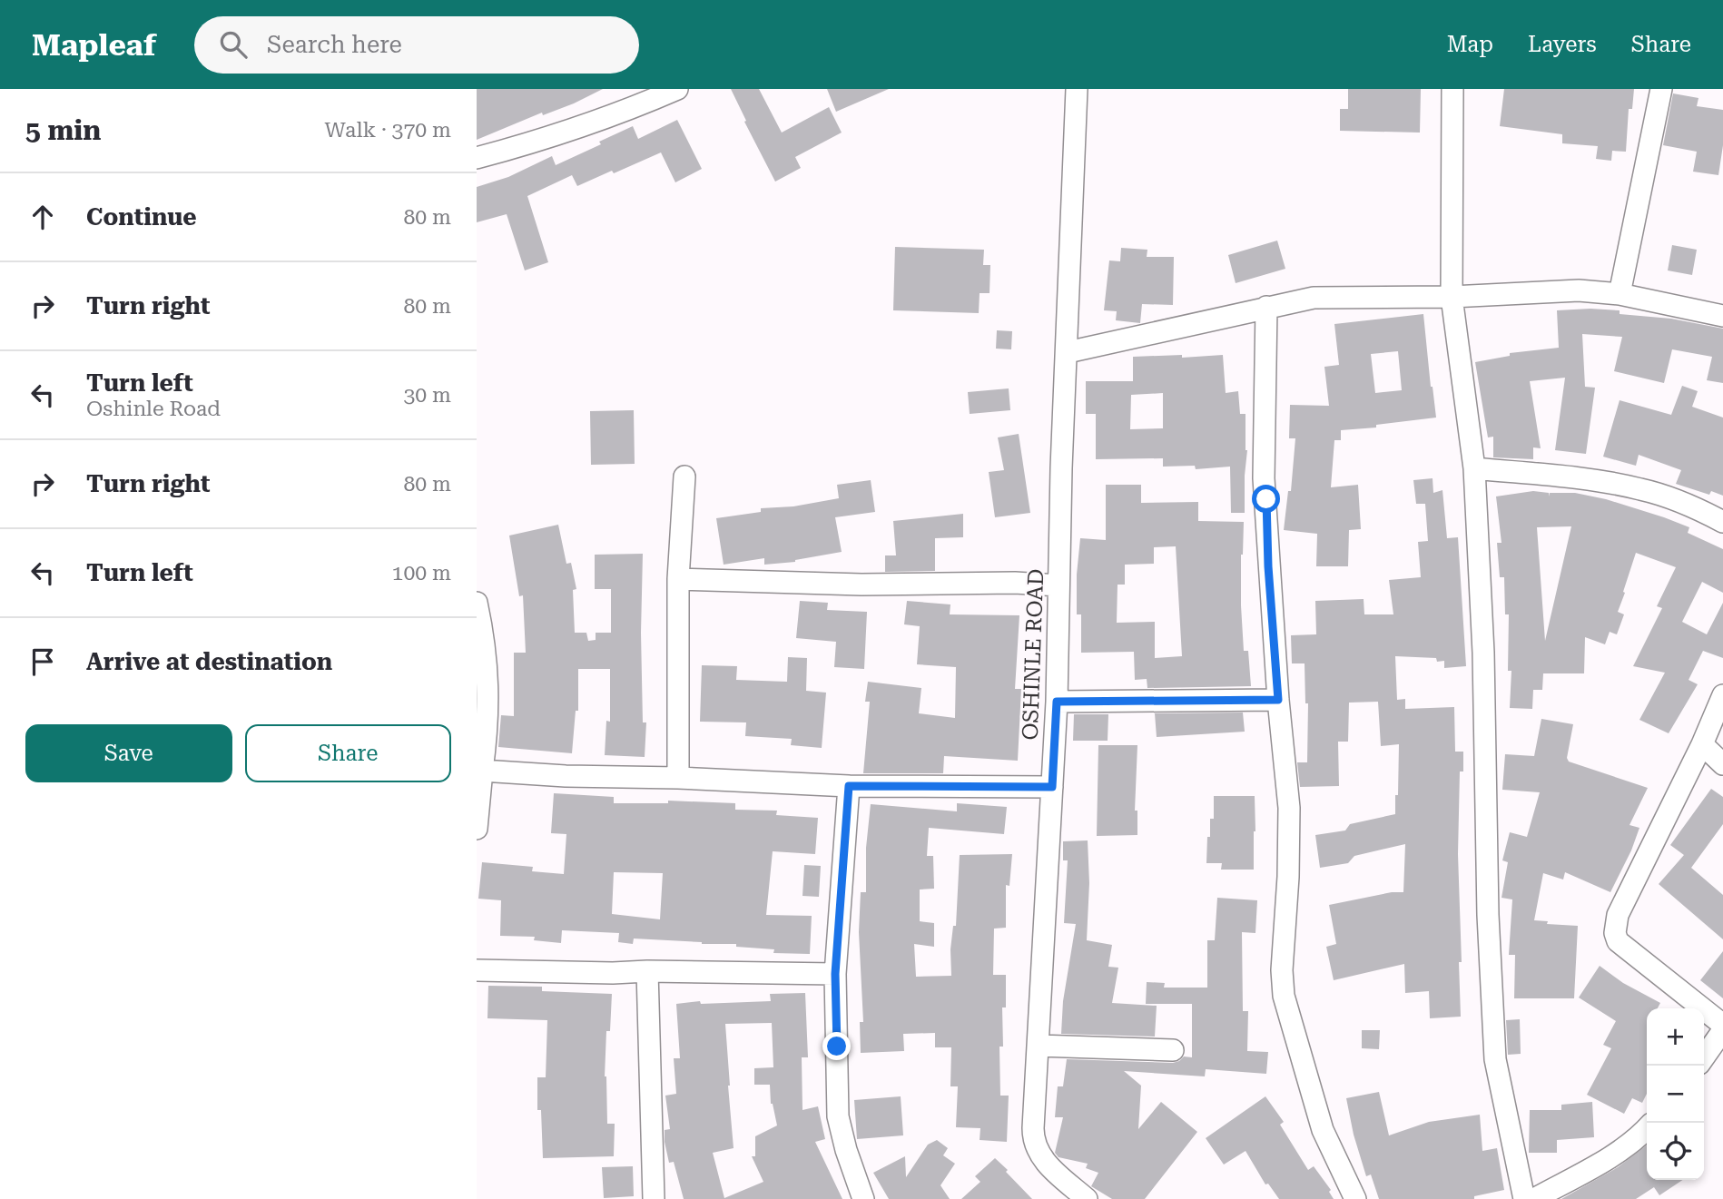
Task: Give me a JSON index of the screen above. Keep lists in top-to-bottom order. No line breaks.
{"streets":{"street":["OSHINLE ROAD"]},"page":{"header":"Mapleaf","search":"Search here","nav":["Map","Layers","Share"],"heading":["5 min","Walk · 370 m"],"list":[["Continue","80 m"],["Turn right","80 m"],["Turn left","Oshinle Road","30 m"],["Turn right","80 m"],["Turn left","100 m"],"Arrive at destination"],"buttons":["Save","Share"],"map_buttons":["+","−"]}}
